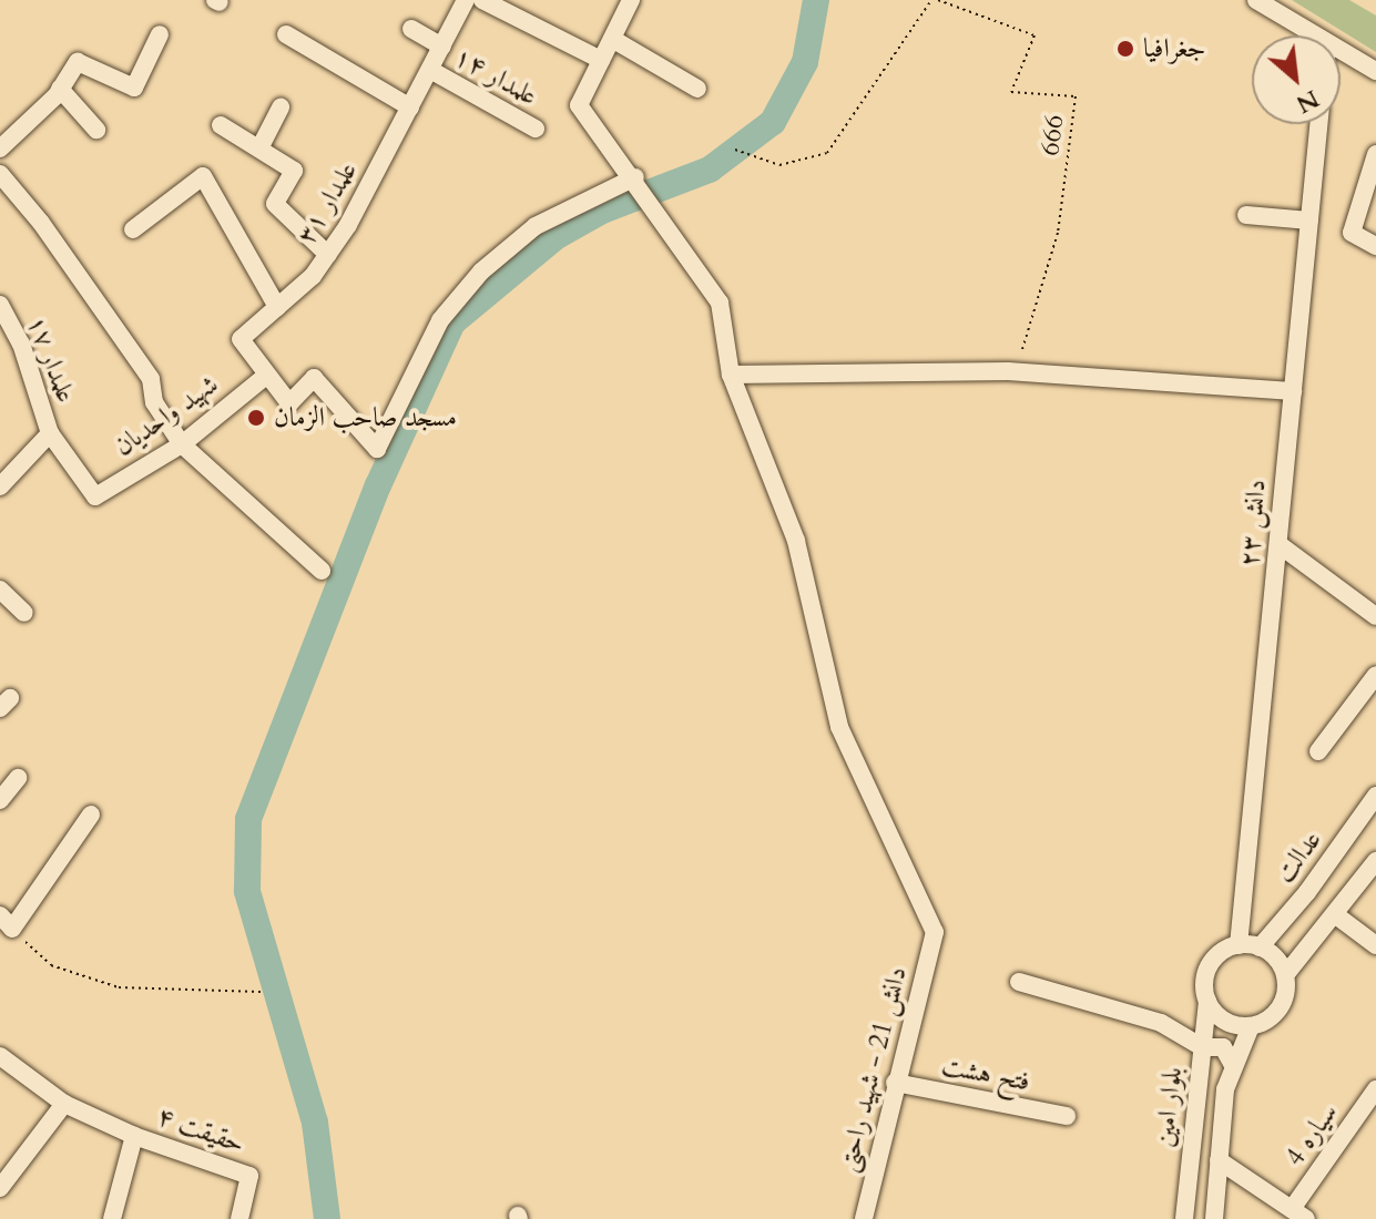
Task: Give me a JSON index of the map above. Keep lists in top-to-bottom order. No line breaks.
{"streets":{"street":["علمدار ۱۴","علمدار ۳۱","علمدار ۱۷","شهید واحدیان","دانش ۲۳","عدالت","دانش 21 - شهید راحتی","فتح هشت","بلوار امین","حقیقت ۴","سیاره 4"],"path":["666"]},"crossings":[["علمدار ۱۴","علمدار ۳۱"],["علمدار ۳۱","شهید واحدیان"],["علمدار ۱۷","شهید واحدیان"],["دانش ۲۳","عدالت"],["دانش ۲۳","بلوار امین"],["عدالت","بلوار امین"],["دانش 21 - شهید راحتی","فتح هشت"]],"places":["جغرافیا","مسجد صاحب الزمان"],"north":"bottom right"}
